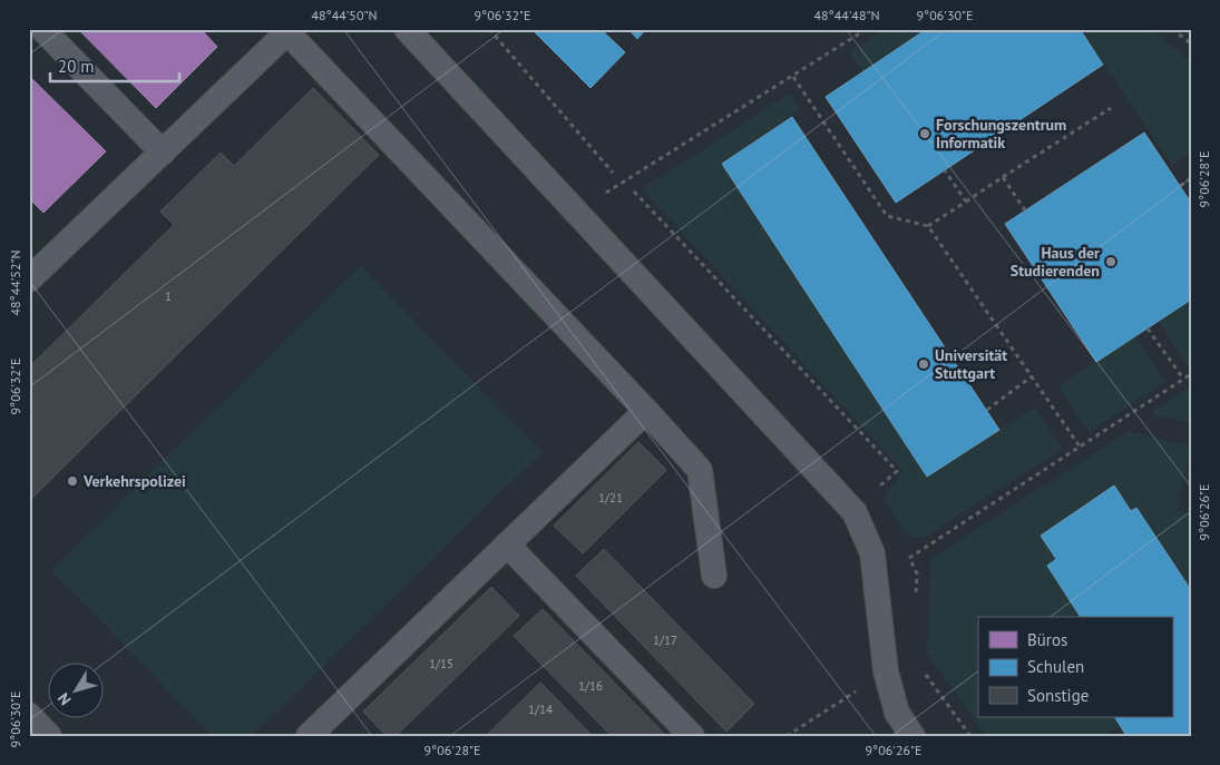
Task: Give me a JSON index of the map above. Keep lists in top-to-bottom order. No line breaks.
{"places":["Forschungszentrum Informatik","Haus der Studierenden","Universität Stuttgart","Verkehrspolizei"],"house_numbers":["1","1/21","1/17","1/15","1/16","1/14"],"legend":["Büros","Schulen","Sonstige"],"scale_bar":"20 m","north":"bottom left","coordinates":["48°44'50\"N","9°06'32\"E","48°44'48\"N","9°06'30\"E","9°06'28\"E","48°44'52\"N","9°06'26\"E"]}
